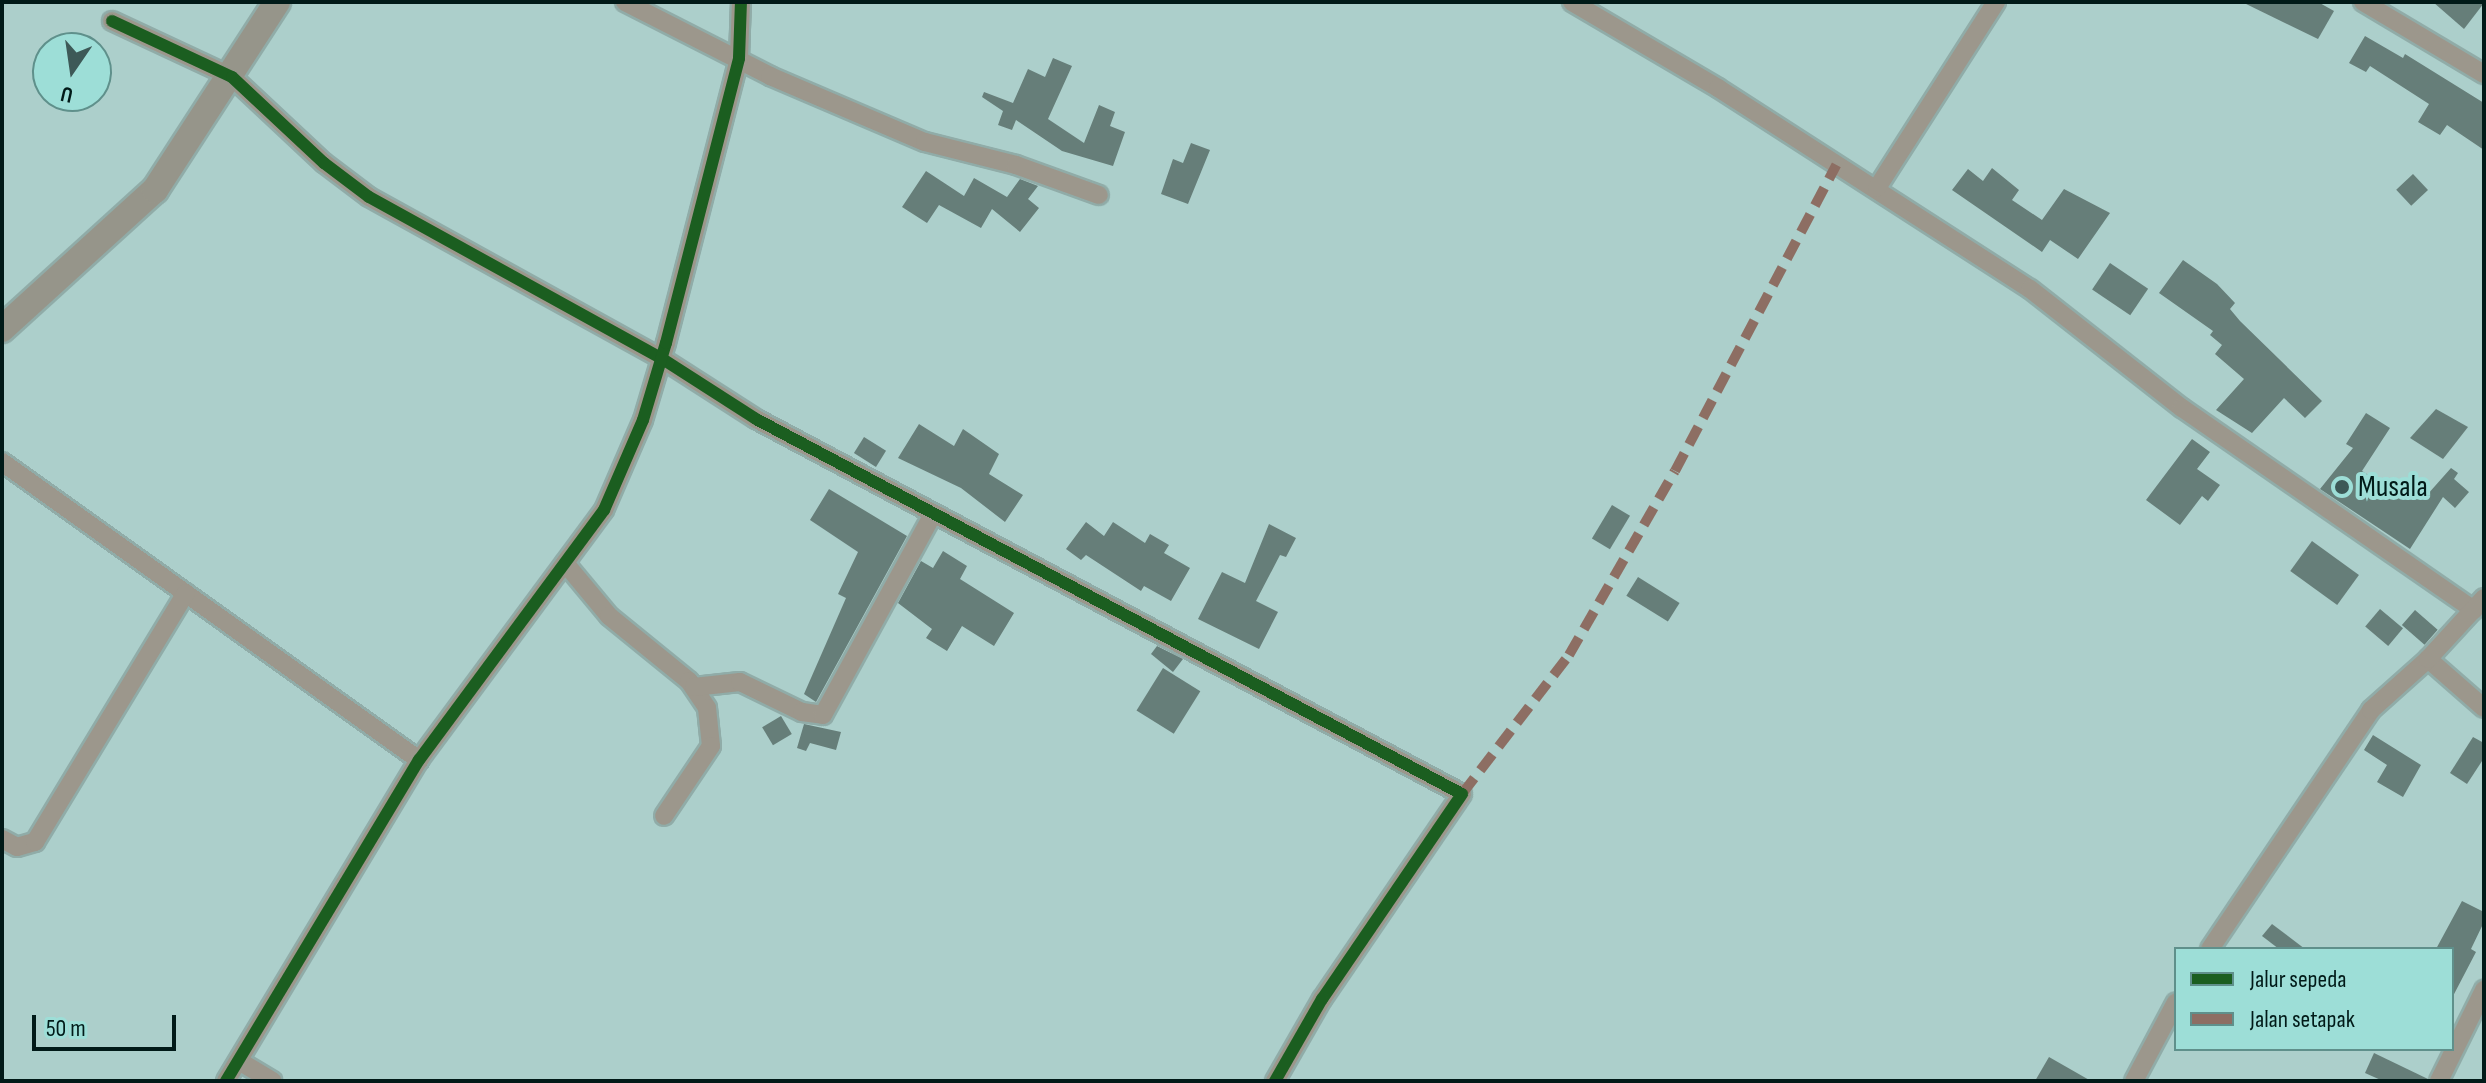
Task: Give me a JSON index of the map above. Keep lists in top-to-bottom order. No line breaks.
{"places":["Musala"],"legend":["Jalur sepeda","Jalan setapak"],"scale_bar":"50 m","north":"bottom"}
